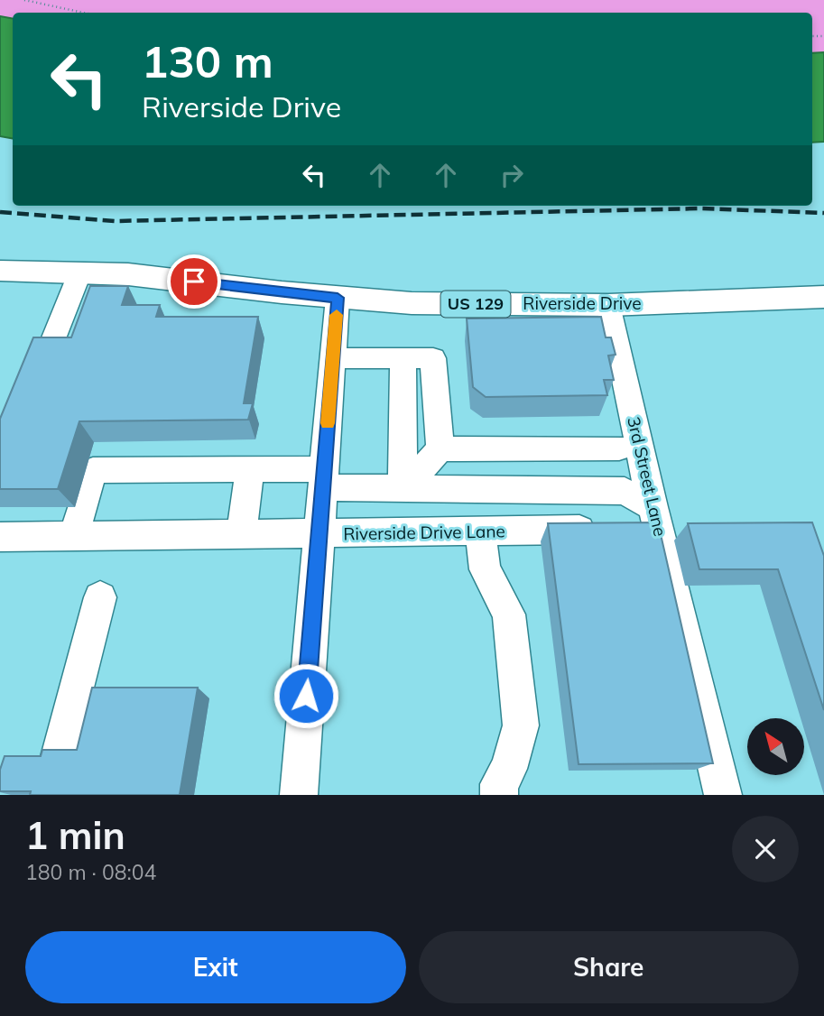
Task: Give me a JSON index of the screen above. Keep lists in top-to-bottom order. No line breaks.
{"streets":{"main road":["Riverside Drive","US 129"],"street":["3rd Street Lane","Riverside Drive Lane"]},"crossings":[["Riverside Drive","3rd Street Lane"],["3rd Street Lane","Riverside Drive Lane"]],"north":"top left","page":{"turn":["130 m","Riverside Drive"],"heading":["1 min","180 m · 08:04"],"buttons":["Exit","Share"]}}
